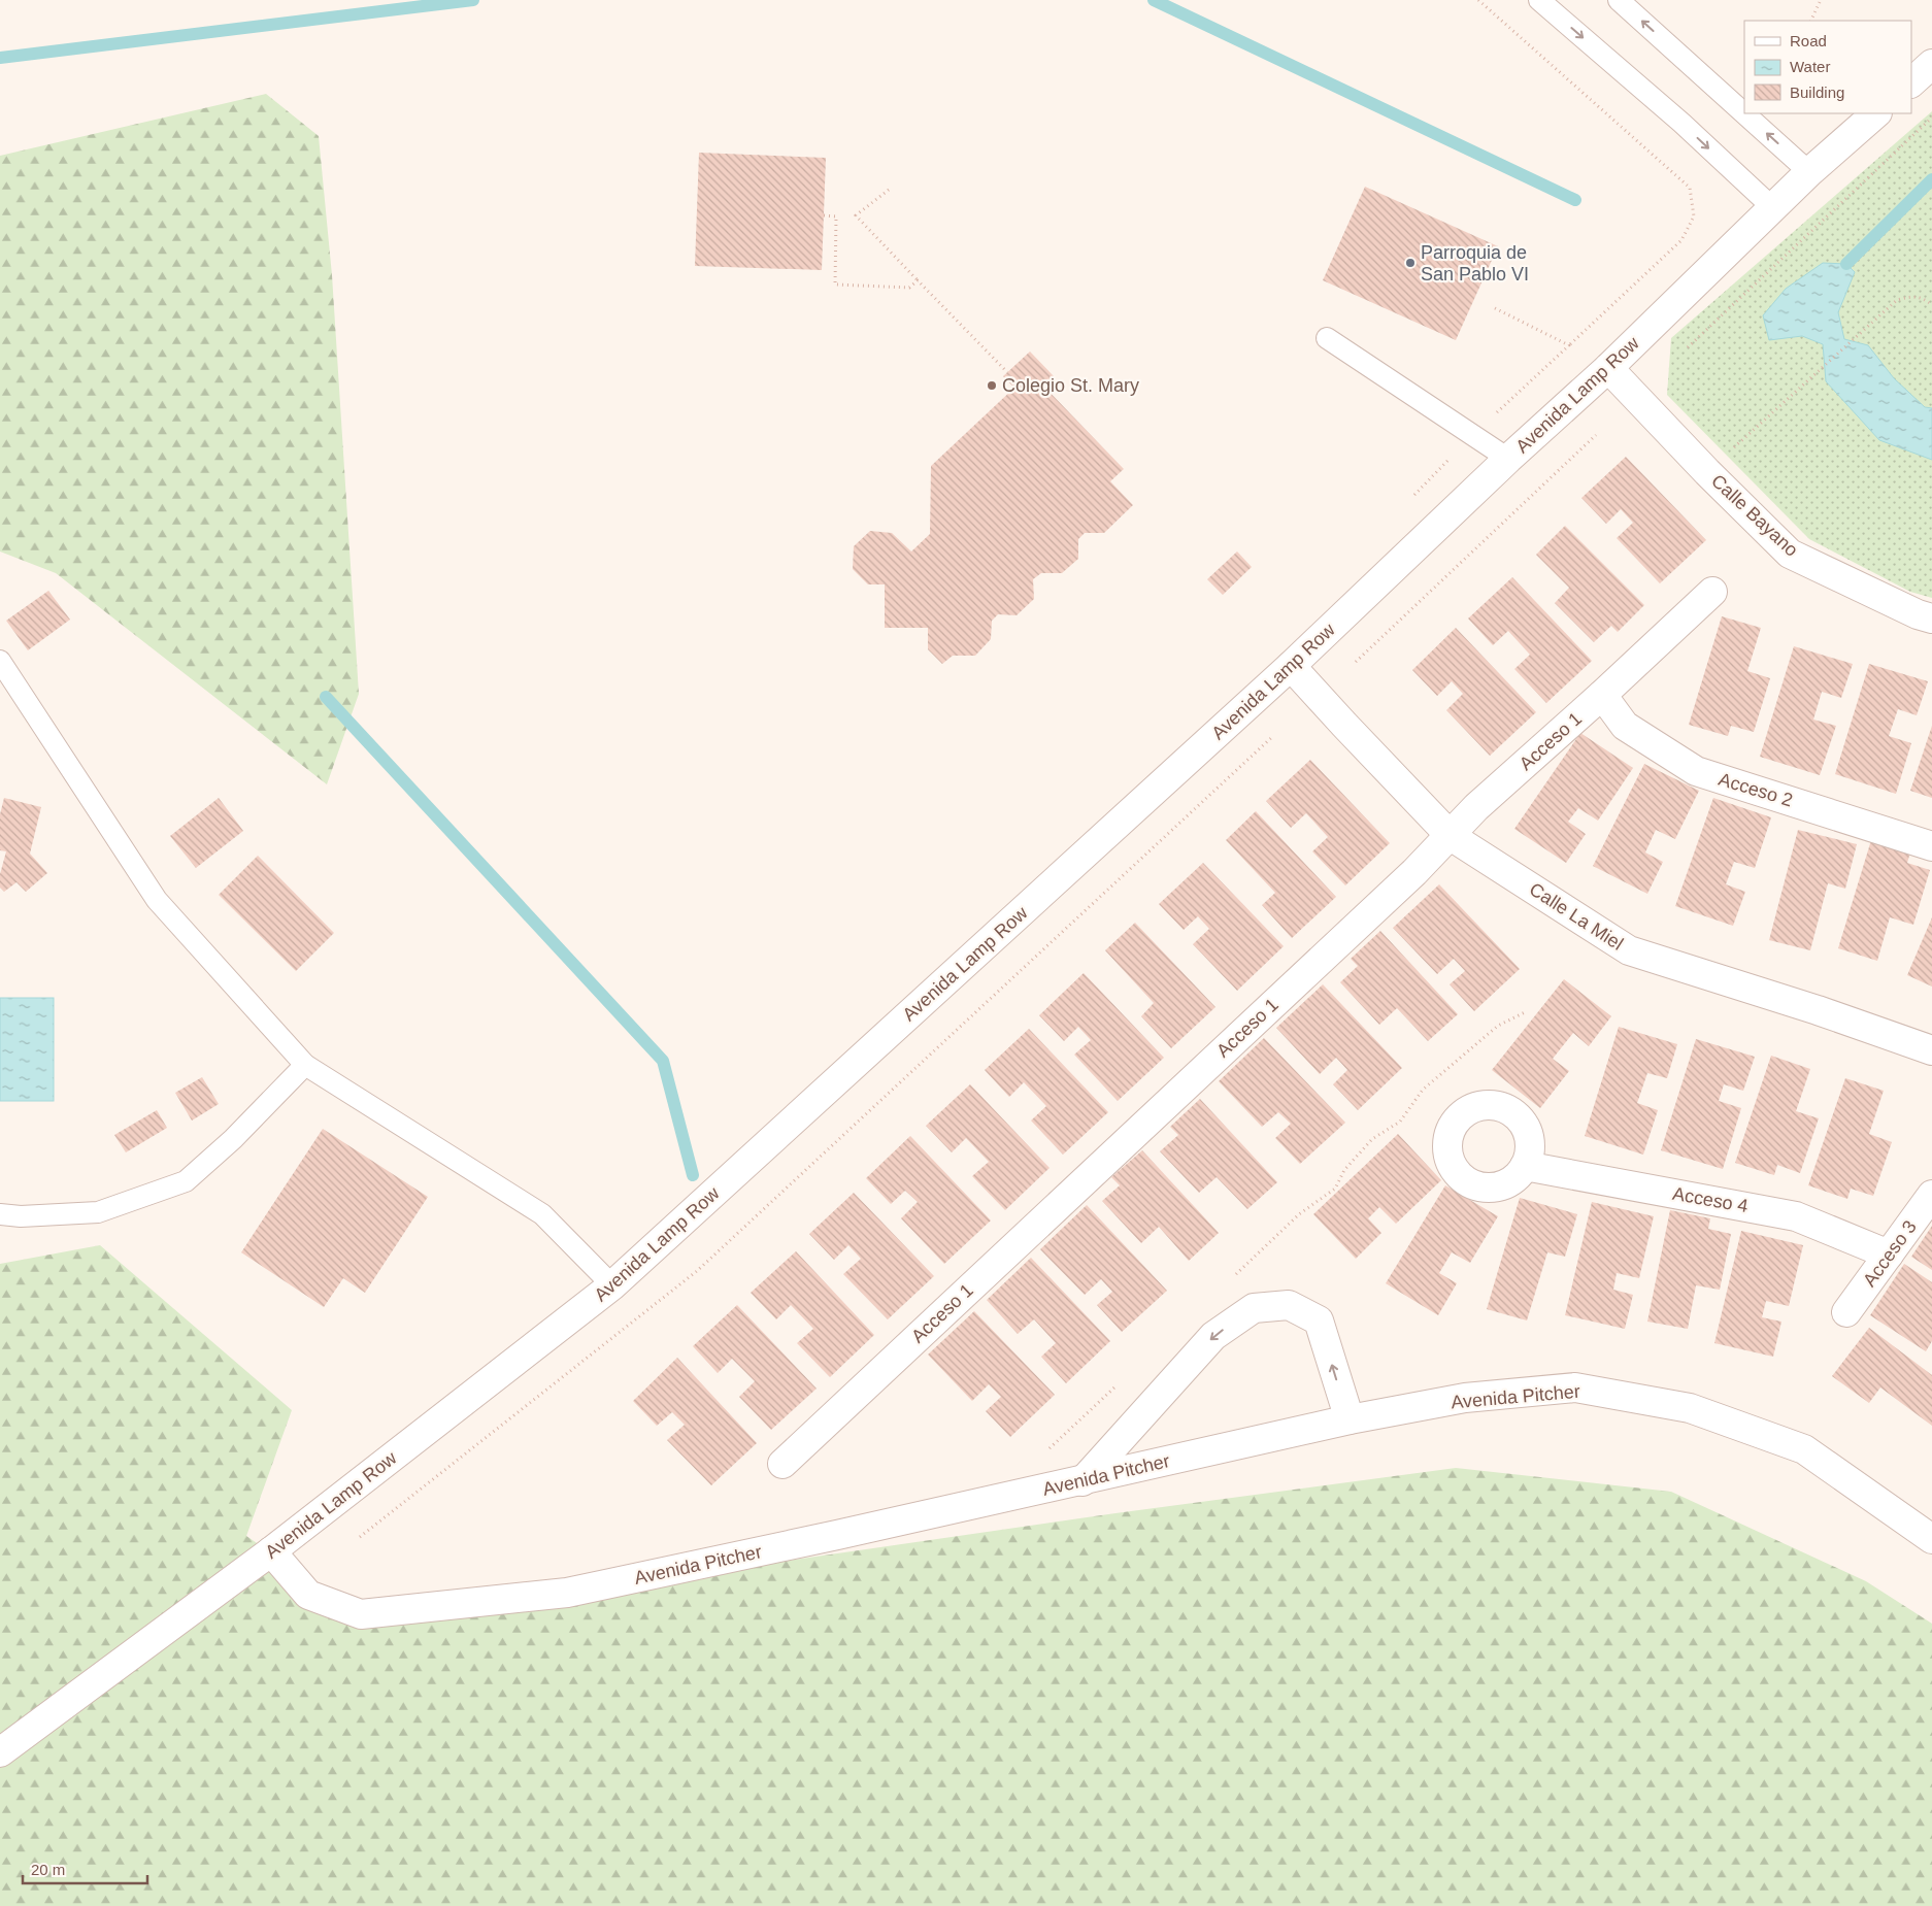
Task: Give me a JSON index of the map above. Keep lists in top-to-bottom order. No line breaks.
{"streets":{"street":["Avenida Lamp Row","Calle Bayano","Acceso 1","Acceso 2","Calle La Miel","Acceso 4","Acceso 3","Avenida Pitcher"]},"crossings":[["Avenida Lamp Row","Calle Bayano"],["Avenida Lamp Row","Calle La Miel"],["Avenida Lamp Row","Avenida Pitcher"],["Acceso 1","Acceso 2"],["Acceso 1","Calle La Miel"],["Acceso 4","Acceso 3"]],"places":["Parroquia de San Pablo VI","Colegio St. Mary"],"legend":["Road","Water","Building"],"scale_bar":"20 m"}
